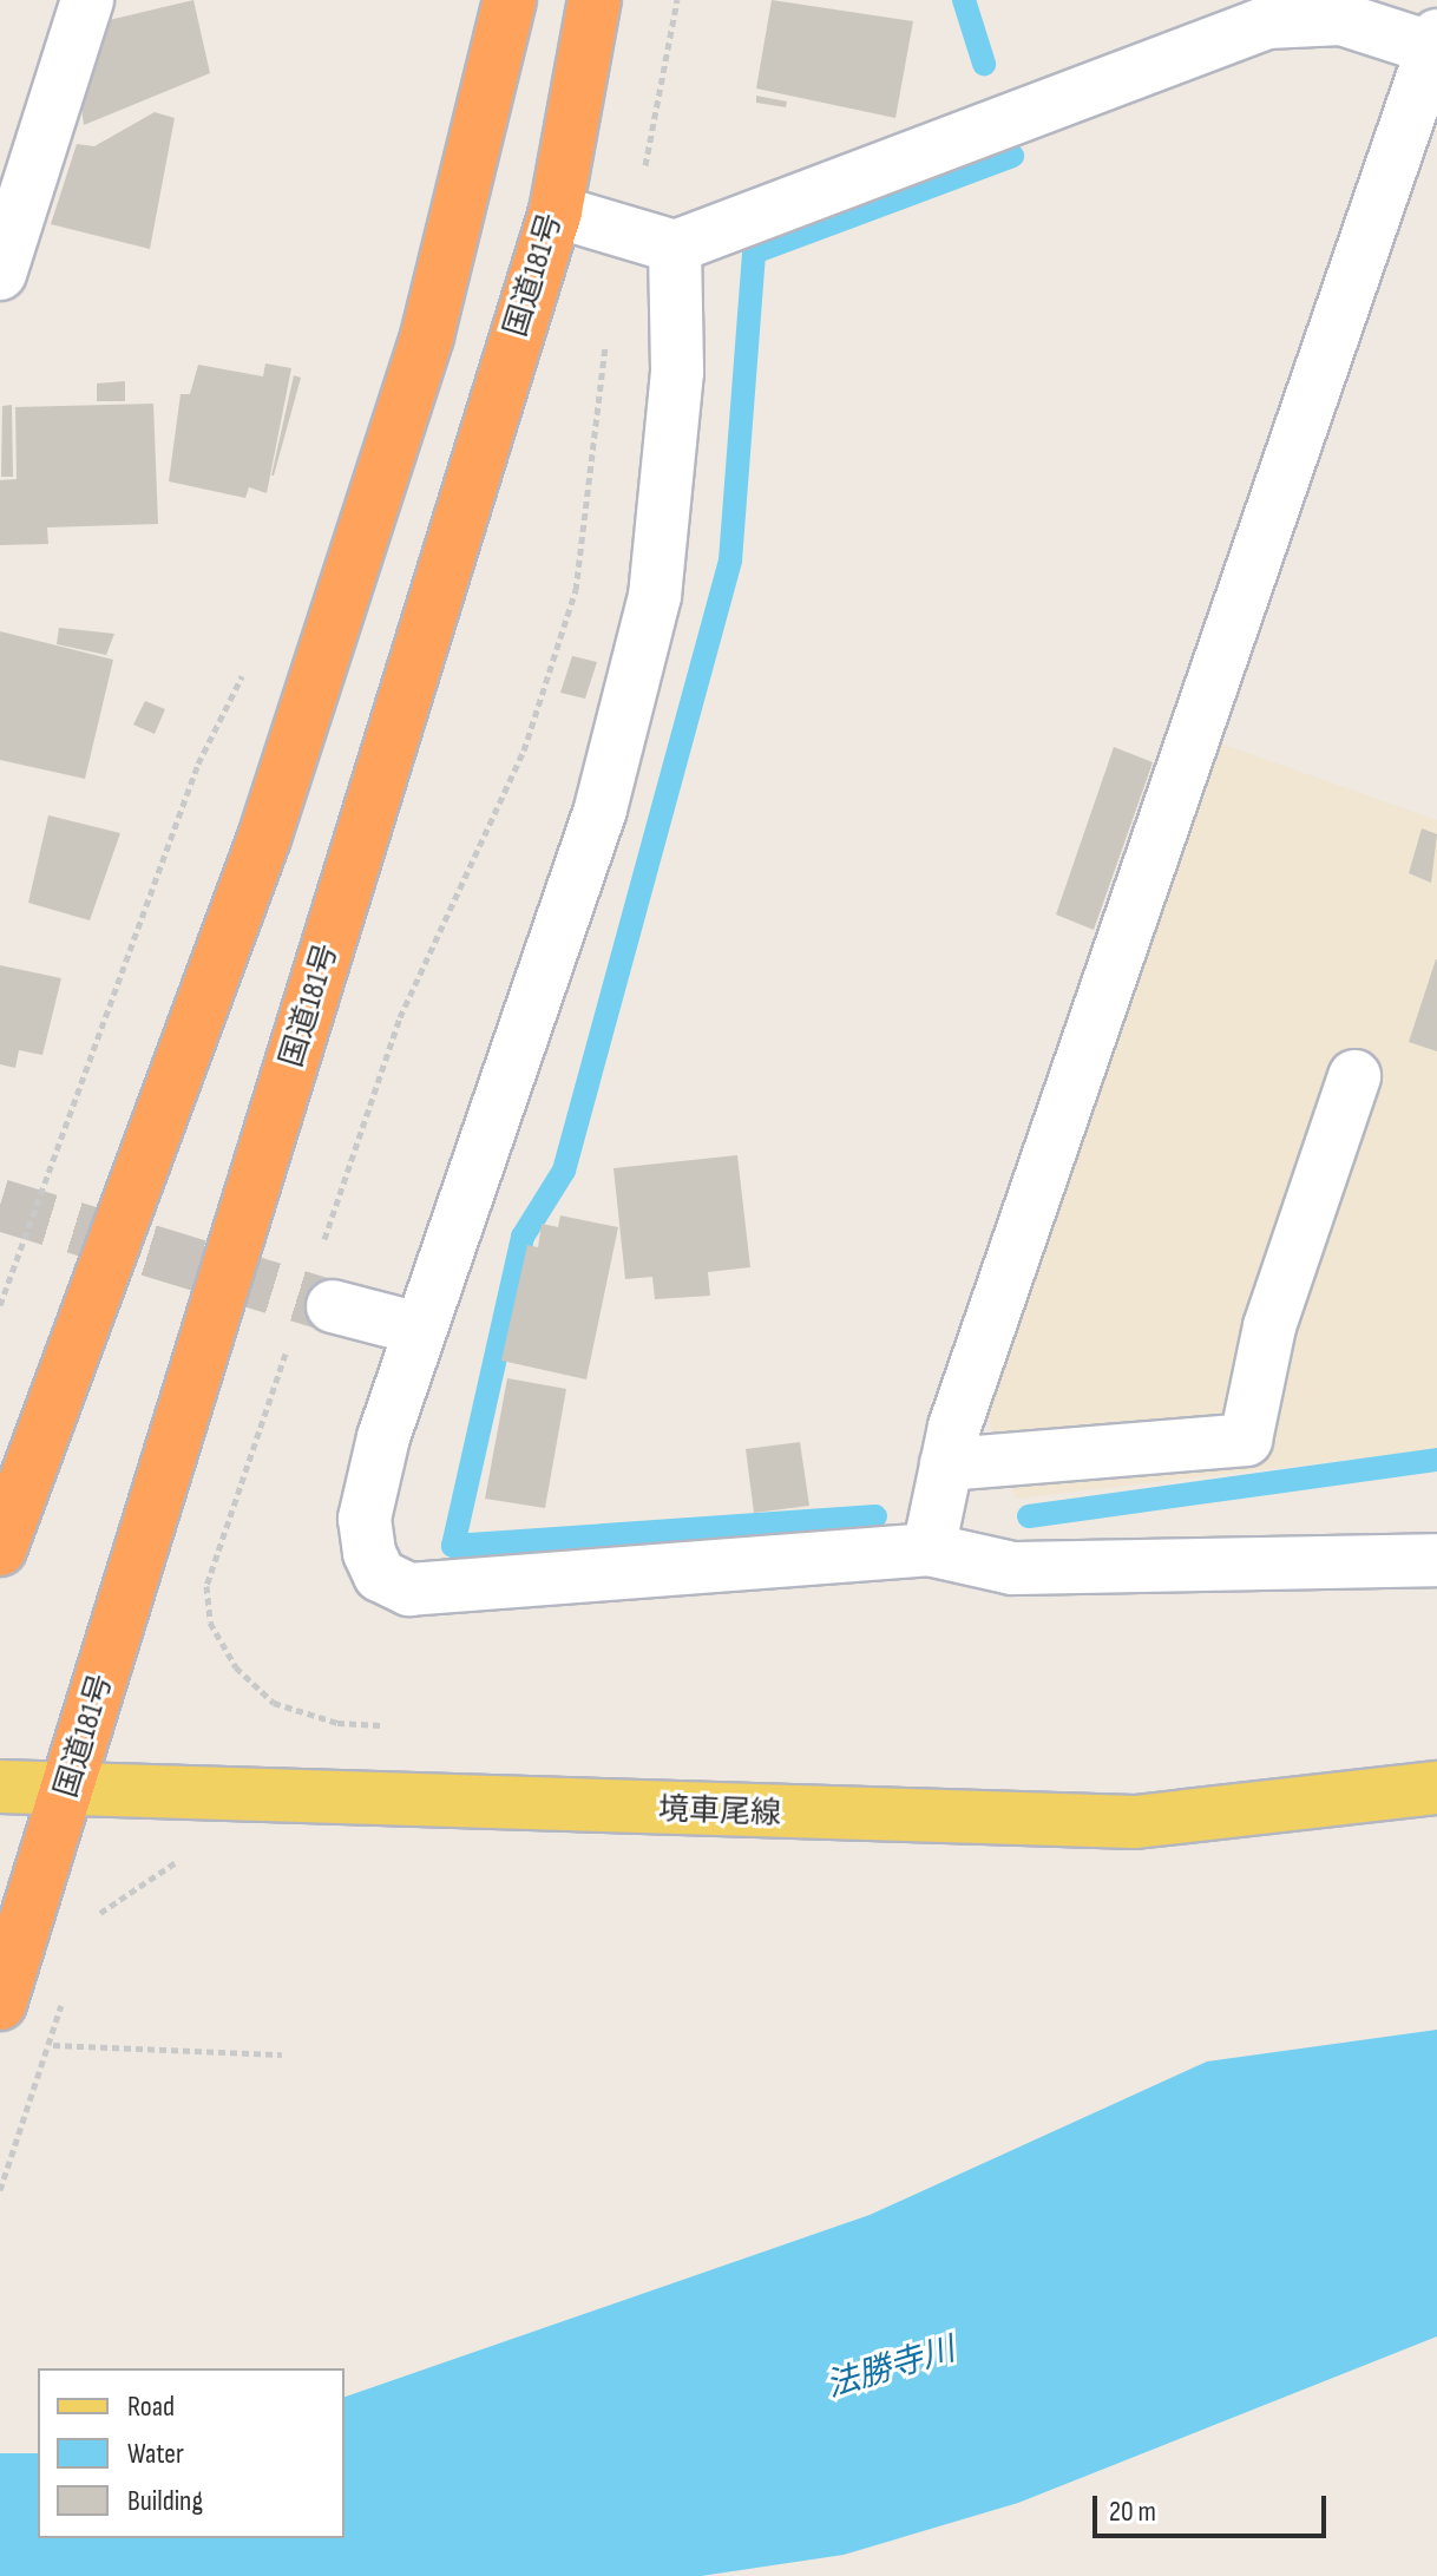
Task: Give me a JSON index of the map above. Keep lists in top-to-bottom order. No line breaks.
{"streets":{"highway":["国道181号"],"main road":["境車尾線"]},"crossings":[["国道181号","境車尾線"]],"water":["法勝寺川"],"legend":["Road","Water","Building"],"scale_bar":"20 m"}
